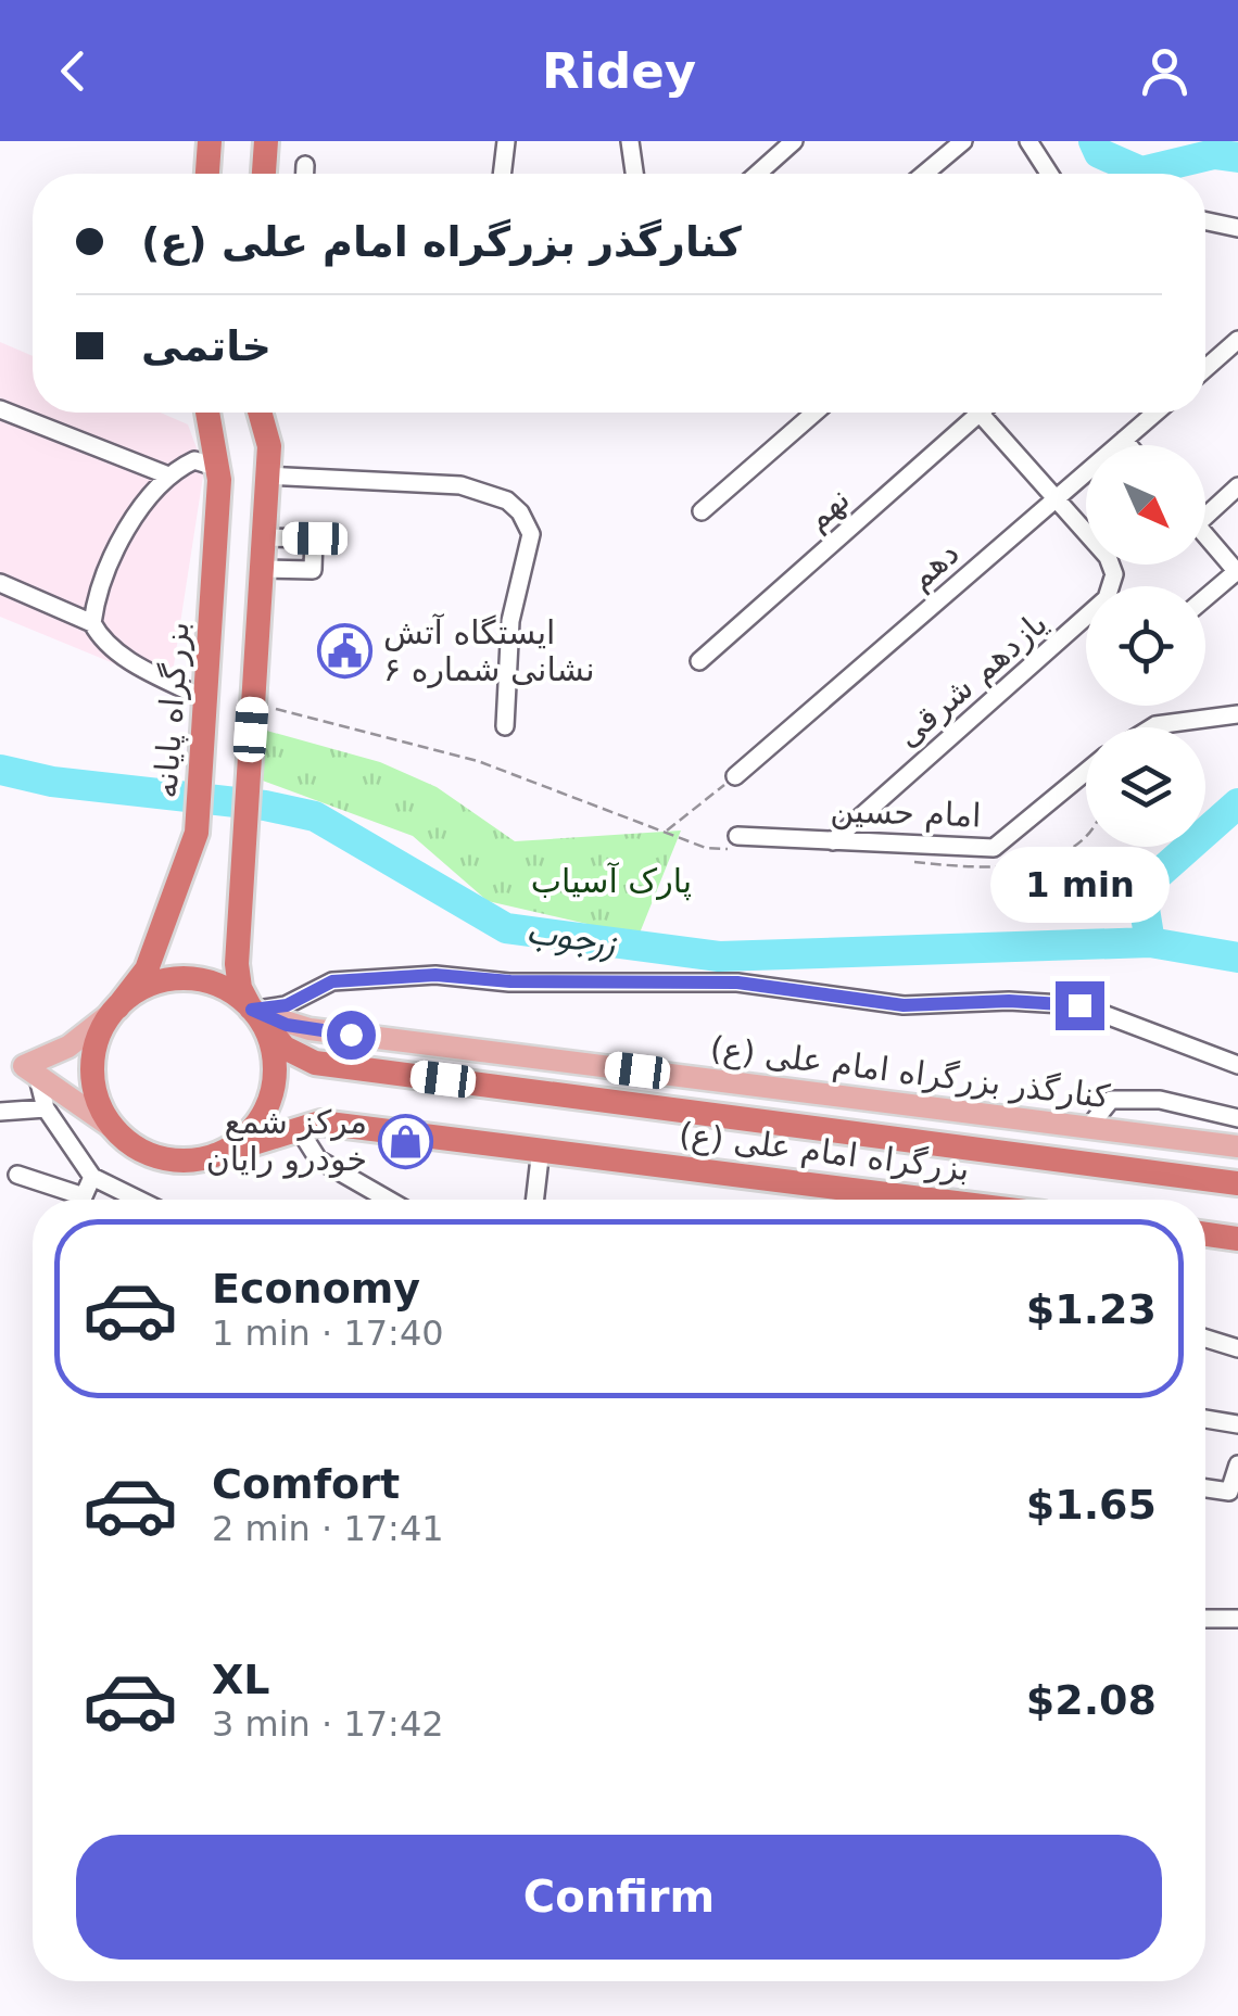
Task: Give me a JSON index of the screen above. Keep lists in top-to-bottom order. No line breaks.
{"streets":{"highway":["بزرگراه پایانه","بزرگراه امام علی (ع)"],"main road":["کنارگذر بزرگراه امام علی (ع)"],"street":["نهم","دهم","یازدهم شرقی","امام حسین"]},"crossings":[["نهم","یازدهم شرقی"],["دهم","یازدهم شرقی"],["یازدهم شرقی","امام حسین"],["بزرگراه پایانه","کنارگذر بزرگراه امام علی (ع)"],["بزرگراه پایانه","بزرگراه امام علی (ع)"],["کنارگذر بزرگراه امام علی (ع)","بزرگراه امام علی (ع)"]],"water":["زرجوب"],"parks":["پارک آسیاب"],"places":{"public building":["ایستگاه آتش نشانی شماره ۶"],"shop":["مرکز شمع خودرو رایان"]},"north":"bottom right","page":{"header":"Ridey","banner":["کنارگذر بزرگراه امام علی (ع)","خاتمی"],"bubble":"1 min","list":[{"name":"Economy","note":"1 min · 17:40","value":"$1.23"},{"name":"Comfort","note":"2 min · 17:41","value":"$1.65"},{"name":"XL","note":"3 min · 17:42","value":"$2.08"}],"buttons":"Confirm"}}
